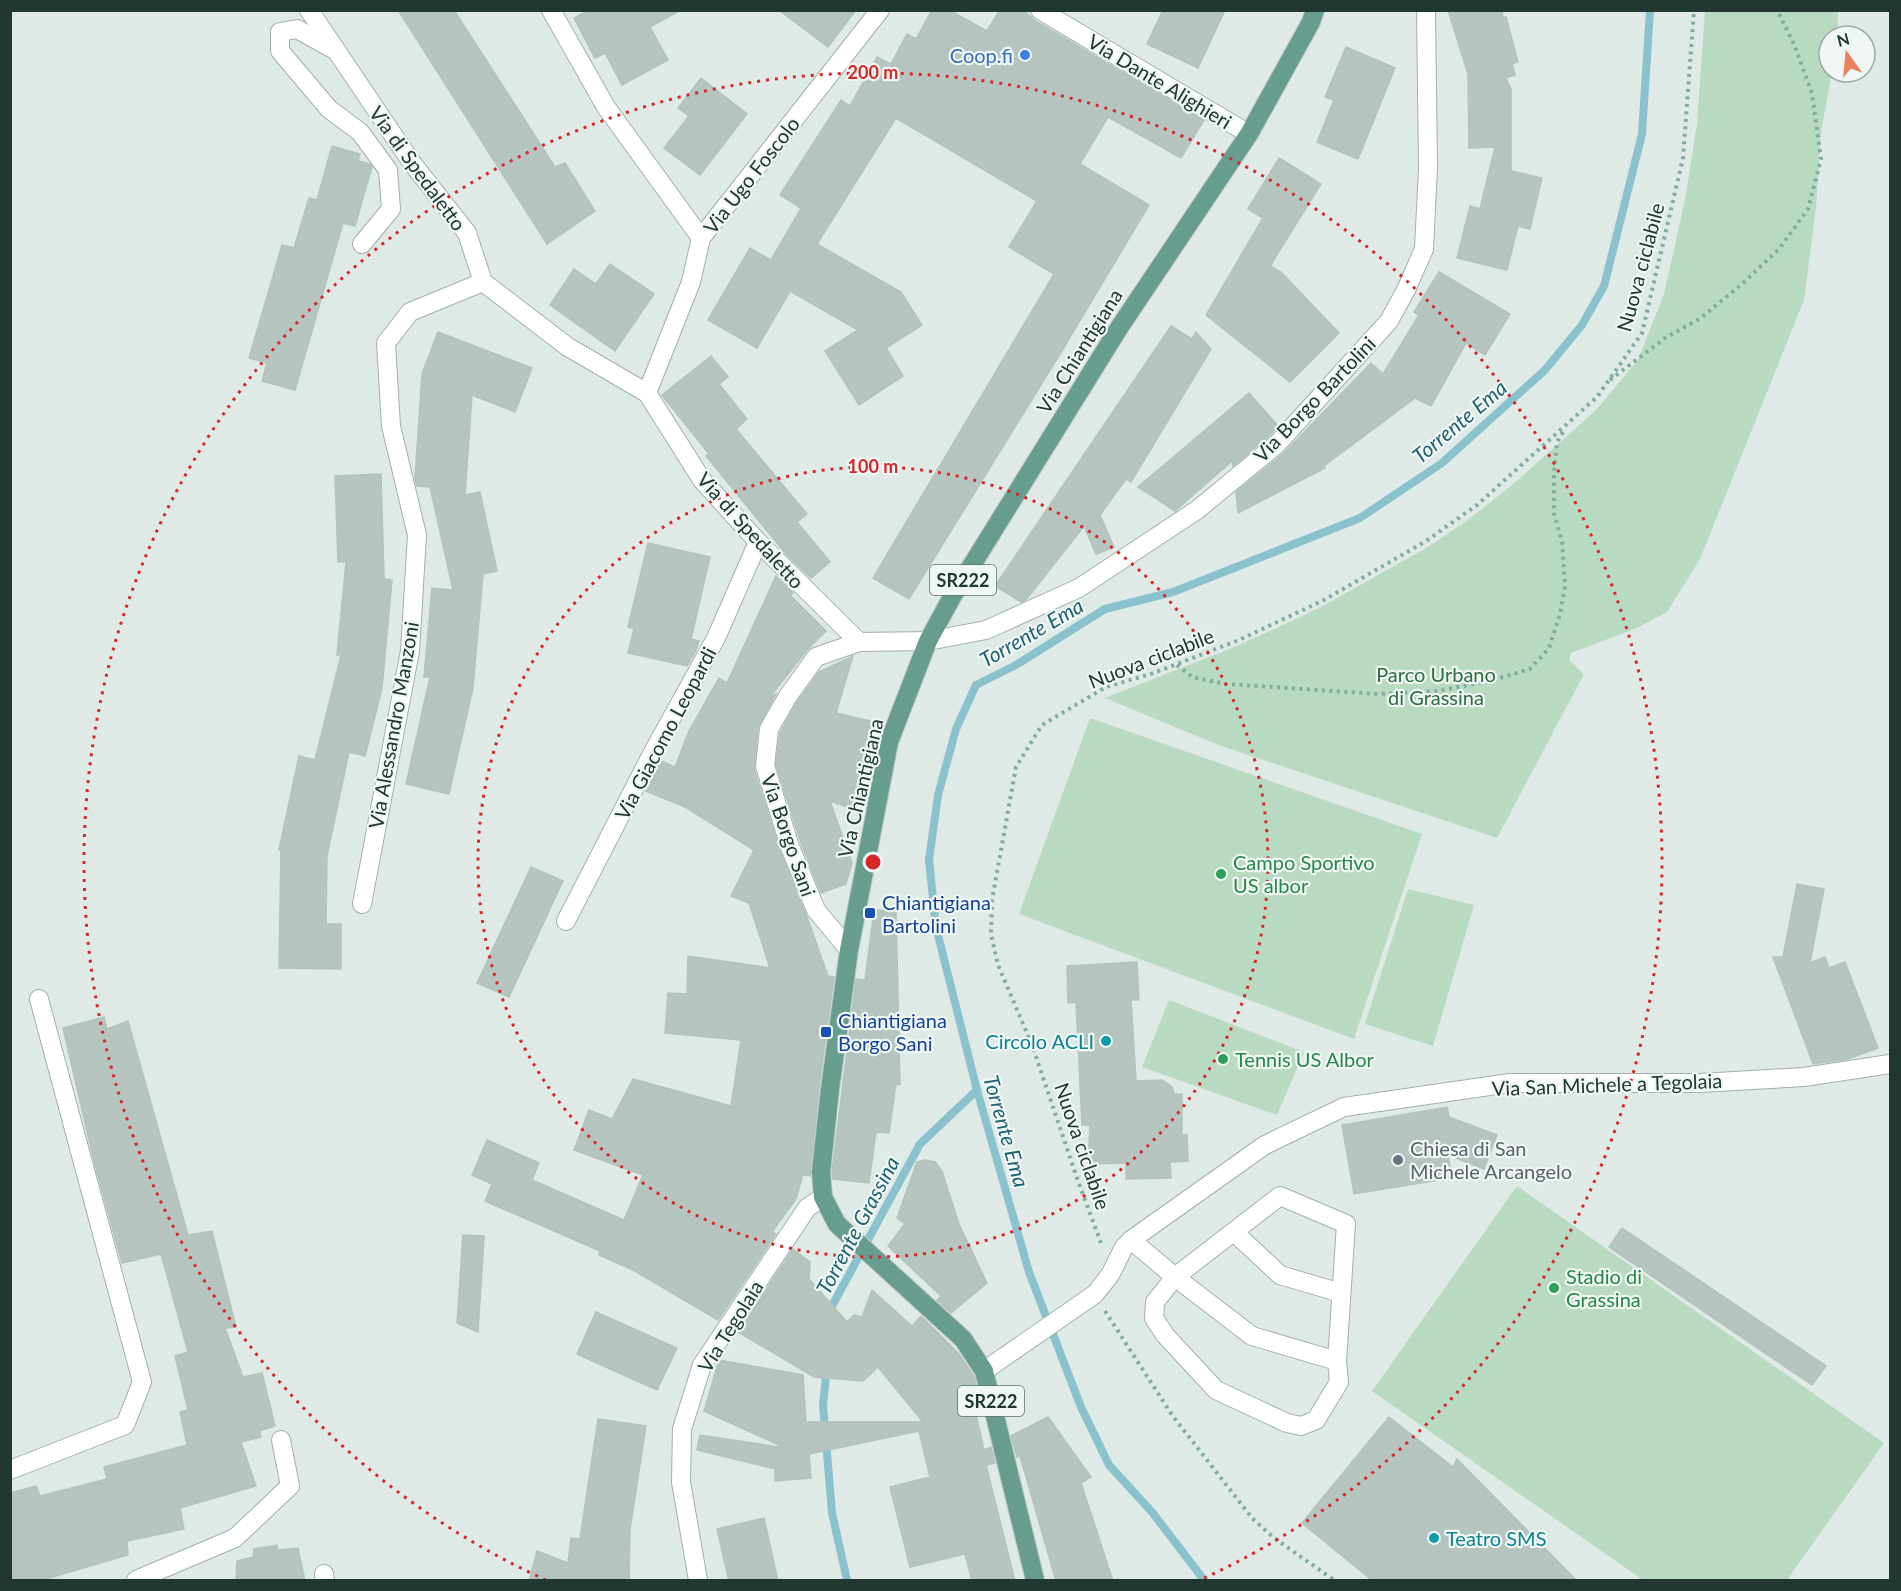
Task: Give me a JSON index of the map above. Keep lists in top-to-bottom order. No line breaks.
{"streets":{"main road":["Via Chiantigiana","SR222"],"street":["Via Dante Alighieri","Via di Spedaletto","Via Ugo Foscolo","Via Borgo Bartolini","Via Alessandro Manzoni","Via Giacomo Leopardi","Via Borgo Sani","Via San Michele a Tegolaia","Via Tegolaia"],"path":["Nuova ciclabile"]},"crossings":[["Via Dante Alighieri","Via Chiantigiana"],["Via di Spedaletto","Via Ugo Foscolo"],["Via di Spedaletto","Via Alessandro Manzoni"],["Via di Spedaletto","Via Giacomo Leopardi"],["Via di Spedaletto","Via Borgo Sani"],["Via Chiantigiana","Via Borgo Bartolini"],["Via Chiantigiana","Via Borgo Sani"],["Via Chiantigiana","Via San Michele a Tegolaia"],["Via Chiantigiana","Via Tegolaia"],["Via Borgo Bartolini","Via Borgo Sani"]],"water":["Torrente Ema","Torrente Grassina"],"parks":["Parco Urbano di Grassina"],"places":{"other":["Coop.fi","Campo Sportivo US albor","Circolo ACLI","Tennis US Albor","Chiesa di San Michele Arcangelo","Stadio di Grassina","Teatro SMS"],"transit":["Chiantigiana Bartolini","Chiantigiana Borgo Sani"]},"north":"top","rings":["200 m","100 m"]}
